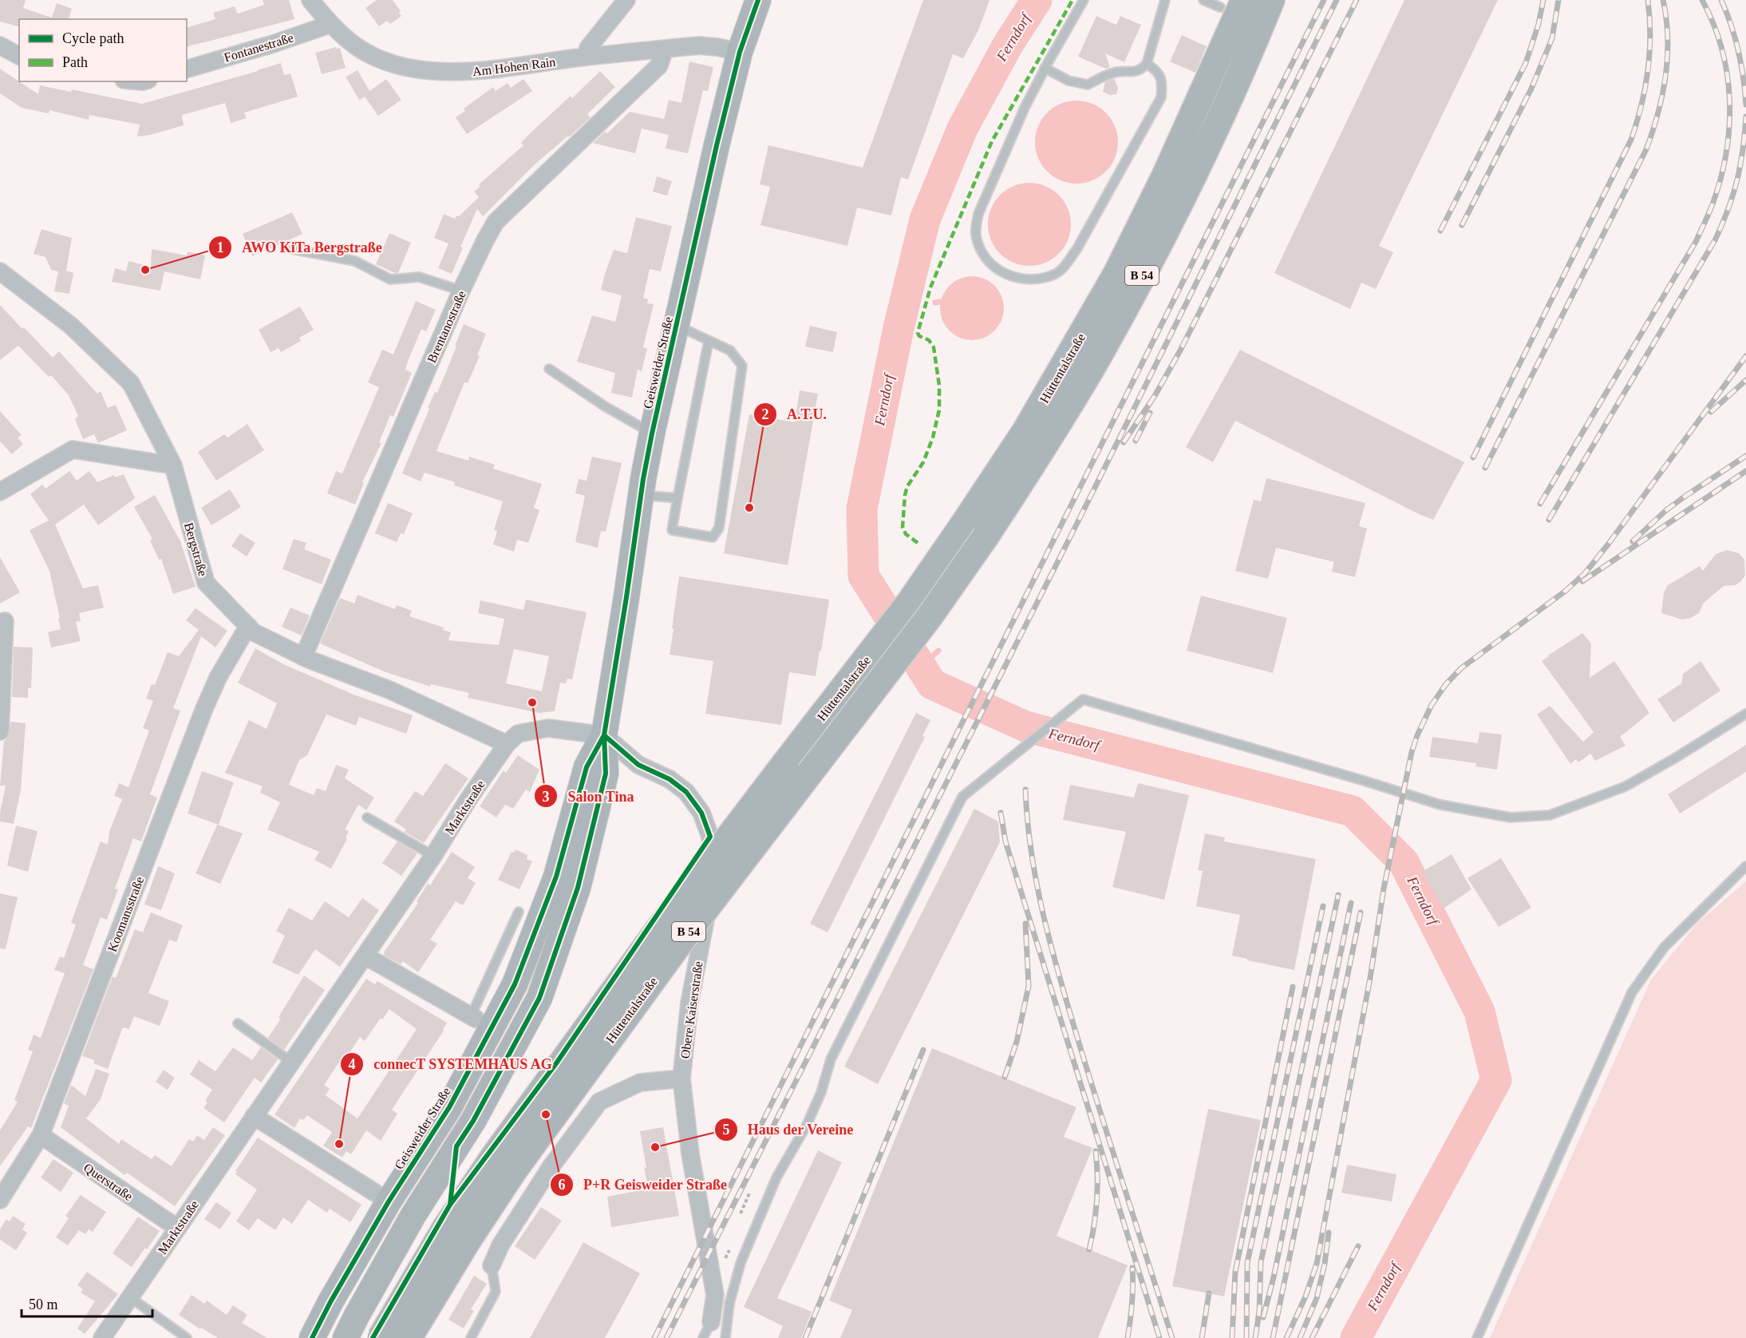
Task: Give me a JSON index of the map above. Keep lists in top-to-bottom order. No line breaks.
{"streets":{"highway":["B 54","Hüttentalstraße"],"main road":["Geisweider Straße"],"street":["Fontanestraße","Am Hohen Rain","Brentanostraße","Bergstraße","Marktstraße","Koomansstraße","Obere Kaiserstraße","Querstraße"]},"crossings":[["Fontanestraße","Am Hohen Rain"],["Am Hohen Rain","Brentanostraße"],["Am Hohen Rain","Geisweider Straße"],["Brentanostraße","Bergstraße"],["Geisweider Straße","Marktstraße"],["Geisweider Straße","Obere Kaiserstraße"],["Bergstraße","Marktstraße"],["Bergstraße","Koomansstraße"],["Marktstraße","Obere Kaiserstraße"],["Marktstraße","Querstraße"],["Koomansstraße","Querstraße"]],"water":["Ferndorf"],"places":["AWO KiTa Bergstraße","A.T.U.","Salon Tina","P+R Geisweider Straße","connecT SYSTEMHAUS AG","Haus der Vereine"],"legend":["Cycle path","Path"],"scale_bar":"50 m"}
